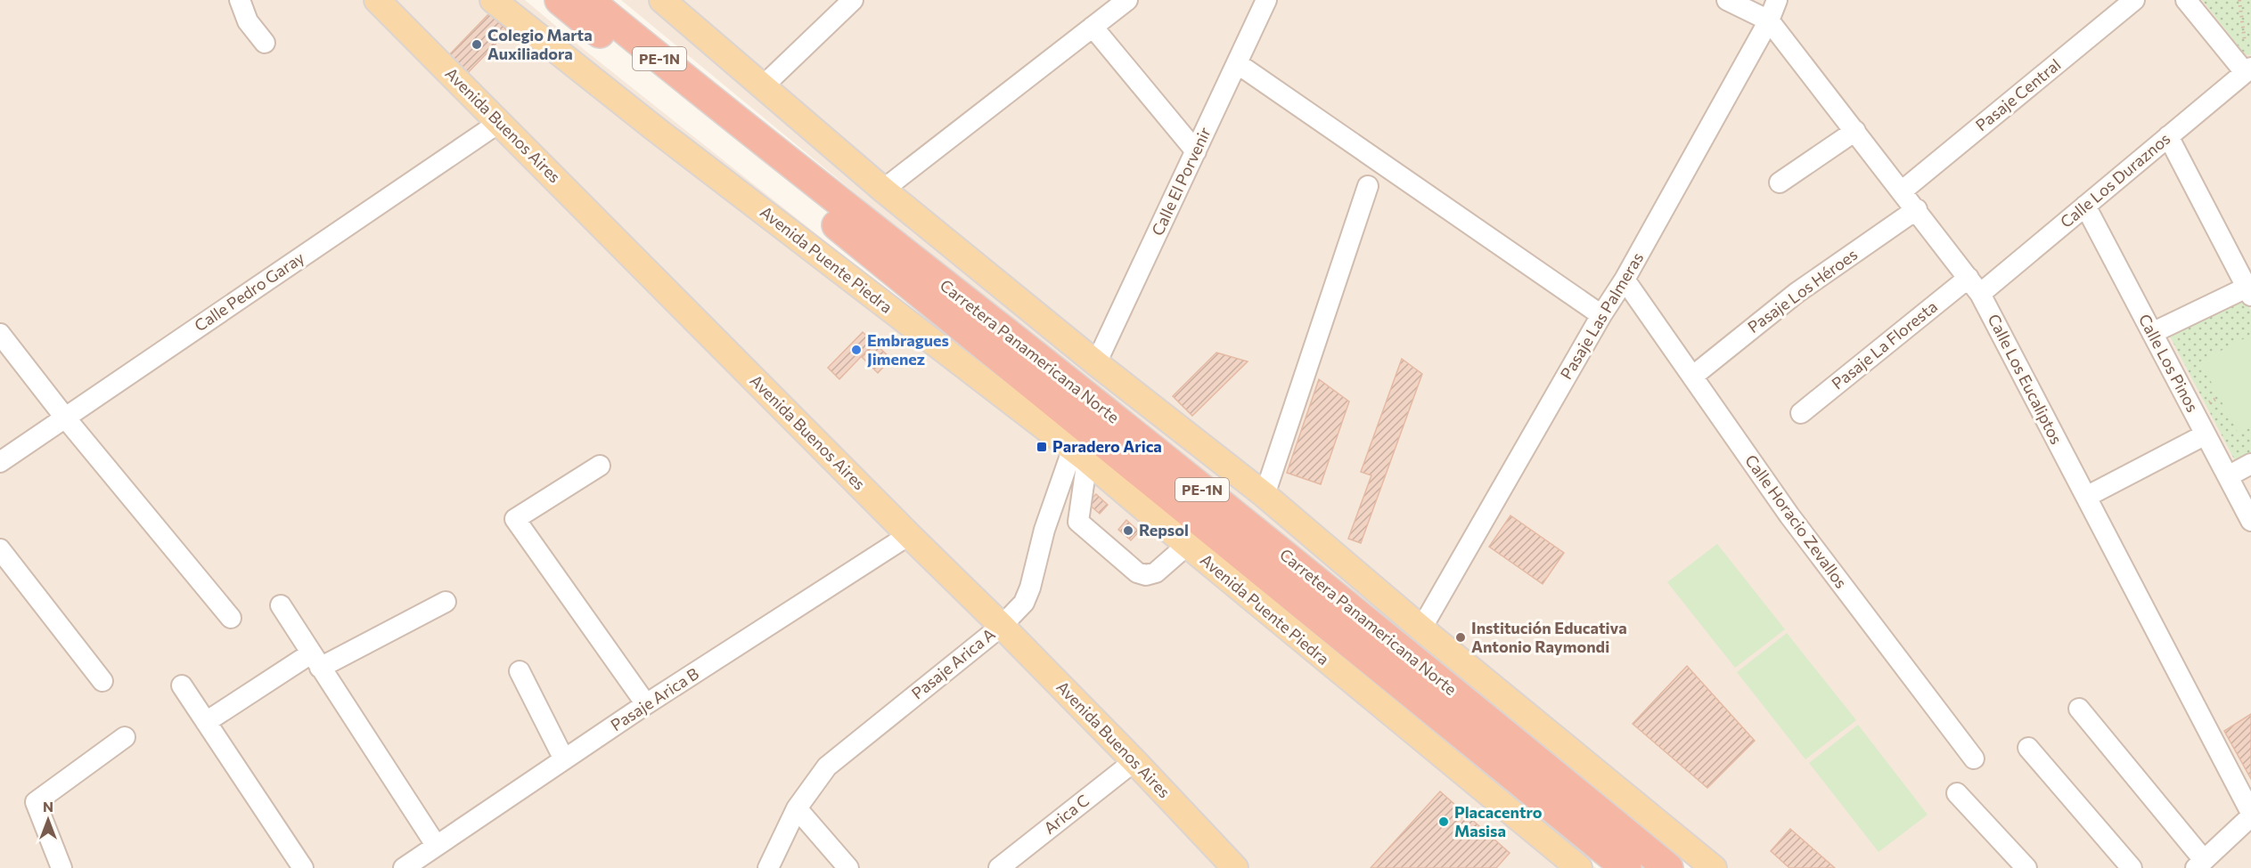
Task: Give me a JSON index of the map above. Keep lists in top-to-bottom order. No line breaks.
{"streets":{"highway":["PE-1N","Carretera Panamericana Norte"],"main road":["Avenida Buenos Aires","Avenida Puente Piedra"],"street":["Pasaje Central","Calle Los Duraznos","Calle El Porvenir","Pasaje Los Héroes","Calle Pedro Garay","Pasaje Las Palmeras","Pasaje La Floresta","Calle Los Pinos","Calle Los Eucaliptos","Calle Horacio Zevallos","Pasaje Arica A","Pasaje Arica B","Arica C"]},"crossings":[["Pasaje Central","Calle Los Eucaliptos"],["Avenida Buenos Aires","Calle Pedro Garay"],["Avenida Buenos Aires","Pasaje Arica A"],["Avenida Buenos Aires","Pasaje Arica B"],["Avenida Buenos Aires","Arica C"],["Calle Los Duraznos","Pasaje La Floresta"],["Calle Los Duraznos","Calle Los Pinos"],["Calle Los Duraznos","Calle Los Eucaliptos"],["Avenida Puente Piedra","Carretera Panamericana Norte"],["Avenida Puente Piedra","Pasaje Arica A"],["Pasaje Los Héroes","Calle Los Eucaliptos"],["Pasaje Los Héroes","Calle Horacio Zevallos"],["Pasaje Las Palmeras","Calle Los Eucaliptos"],["Pasaje Las Palmeras","Calle Horacio Zevallos"],["Pasaje La Floresta","Calle Los Eucaliptos"],["Carretera Panamericana Norte","Pasaje Arica A"]],"places":{"other":["Colegio Marta Auxiliadora","Embragues Jimenez","Repsol","Institución Educativa Antonio Raymondi","Placacentro Masisa"],"transit":["Paradero Arica"]},"north":"top"}
